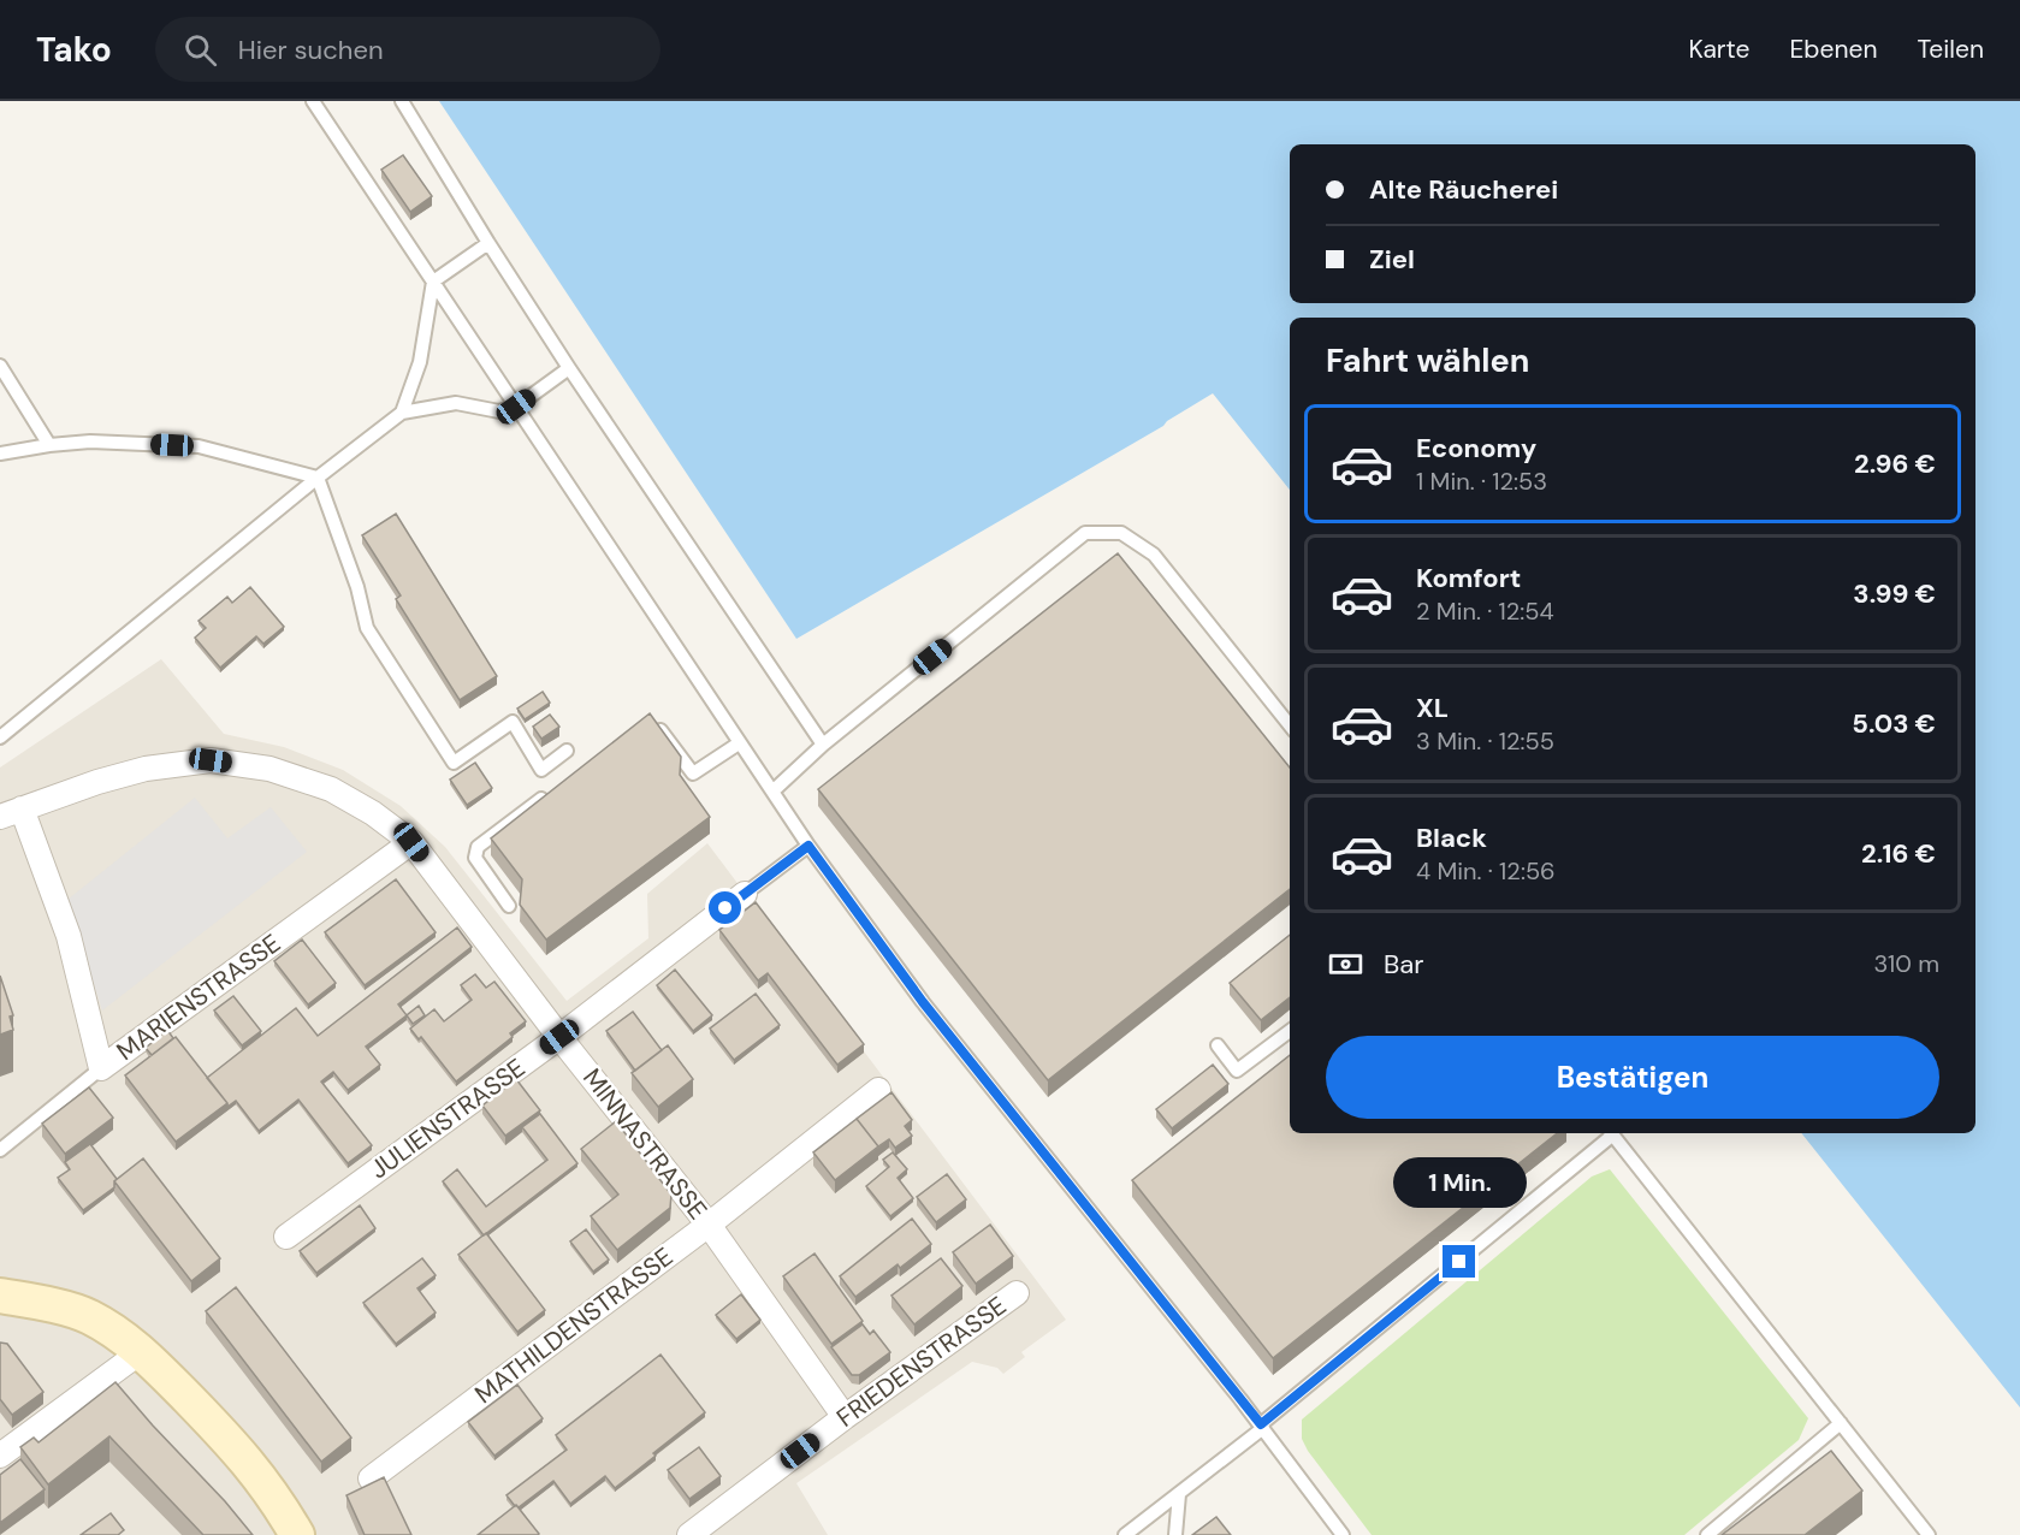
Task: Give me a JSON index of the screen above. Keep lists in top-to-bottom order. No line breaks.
{"streets":{"street":["MARIENSTRASSE","JULIENSTRASSE","MINNASTRASSE","MATHILDENSTRASSE","FRIEDENSTRASSE"]},"crossings":[["MARIENSTRASSE","MINNASTRASSE"],["JULIENSTRASSE","MINNASTRASSE"],["MINNASTRASSE","MATHILDENSTRASSE"],["MINNASTRASSE","FRIEDENSTRASSE"]],"page":{"header":"Tako","search":"Hier suchen","nav":["Karte","Ebenen","Teilen"],"banner":["Alte Räucherei","Ziel"],"heading":"Fahrt wählen","list":[{"name":"Economy","note":"1 Min. · 12:53","value":"2.96 €"},{"name":"Komfort","note":"2 Min. · 12:54","value":"3.99 €"},{"name":"XL","note":"3 Min. · 12:55","value":"5.03 €"},{"name":"Black","note":"4 Min. · 12:56","value":"2.16 €"}],"pay":["Bar","310 m"],"buttons":"Bestätigen","bubble":"1 Min."}}
